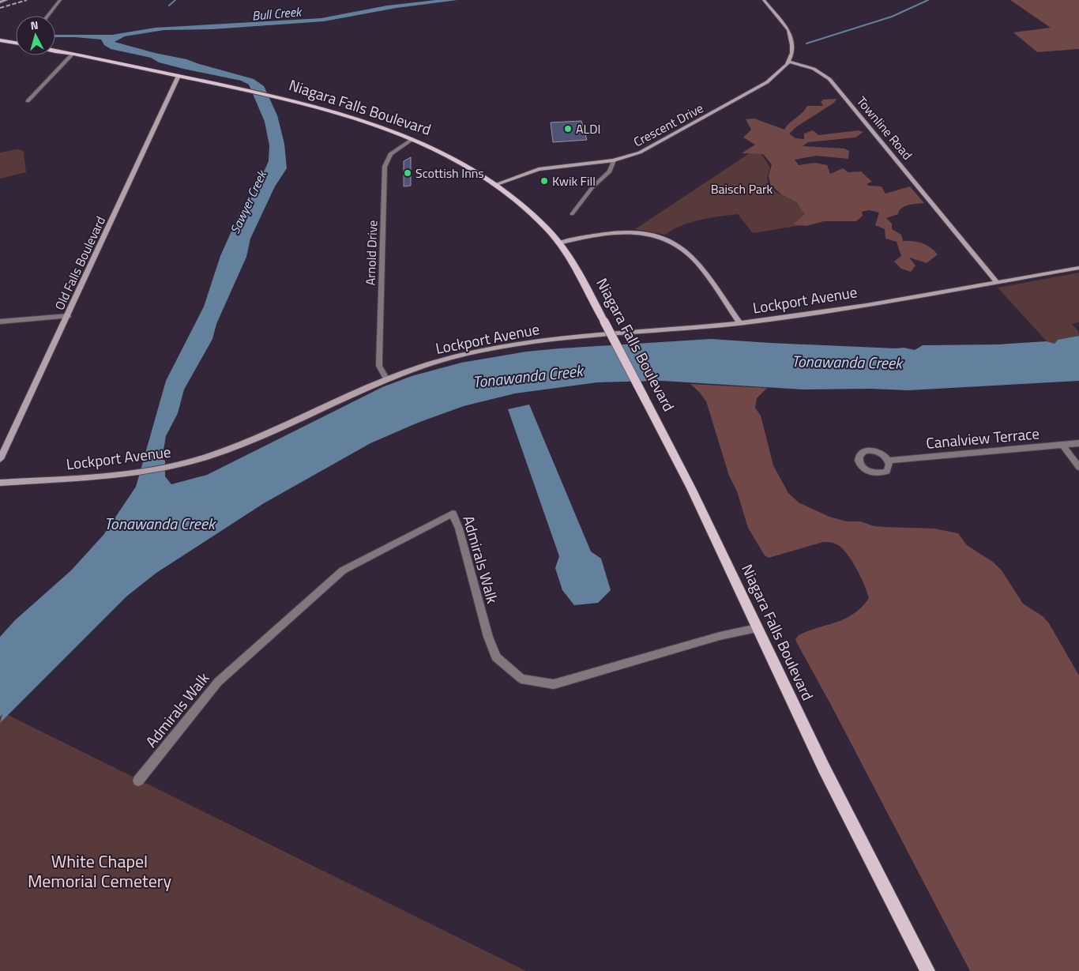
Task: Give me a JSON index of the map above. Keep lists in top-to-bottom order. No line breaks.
{"streets":{"main road":["Niagara Falls Boulevard"],"street":["Crescent Drive","Townline Road","Arnold Drive","Old Falls Boulevard","Lockport Avenue","Canalview Terrace","Admirals Walk"]},"crossings":[["Niagara Falls Boulevard","Crescent Drive"],["Niagara Falls Boulevard","Arnold Drive"],["Niagara Falls Boulevard","Old Falls Boulevard"],["Niagara Falls Boulevard","Admirals Walk"],["Crescent Drive","Townline Road"],["Townline Road","Lockport Avenue"],["Arnold Drive","Lockport Avenue"]],"water":["Bull Creek","Sawyer Creek","Tonawanda Creek"],"parks":["Baisch Park","White Chapel Memorial Cemetery"],"places":["ALDI","Scottish Inns","Kwik Fill"],"north":"top"}
